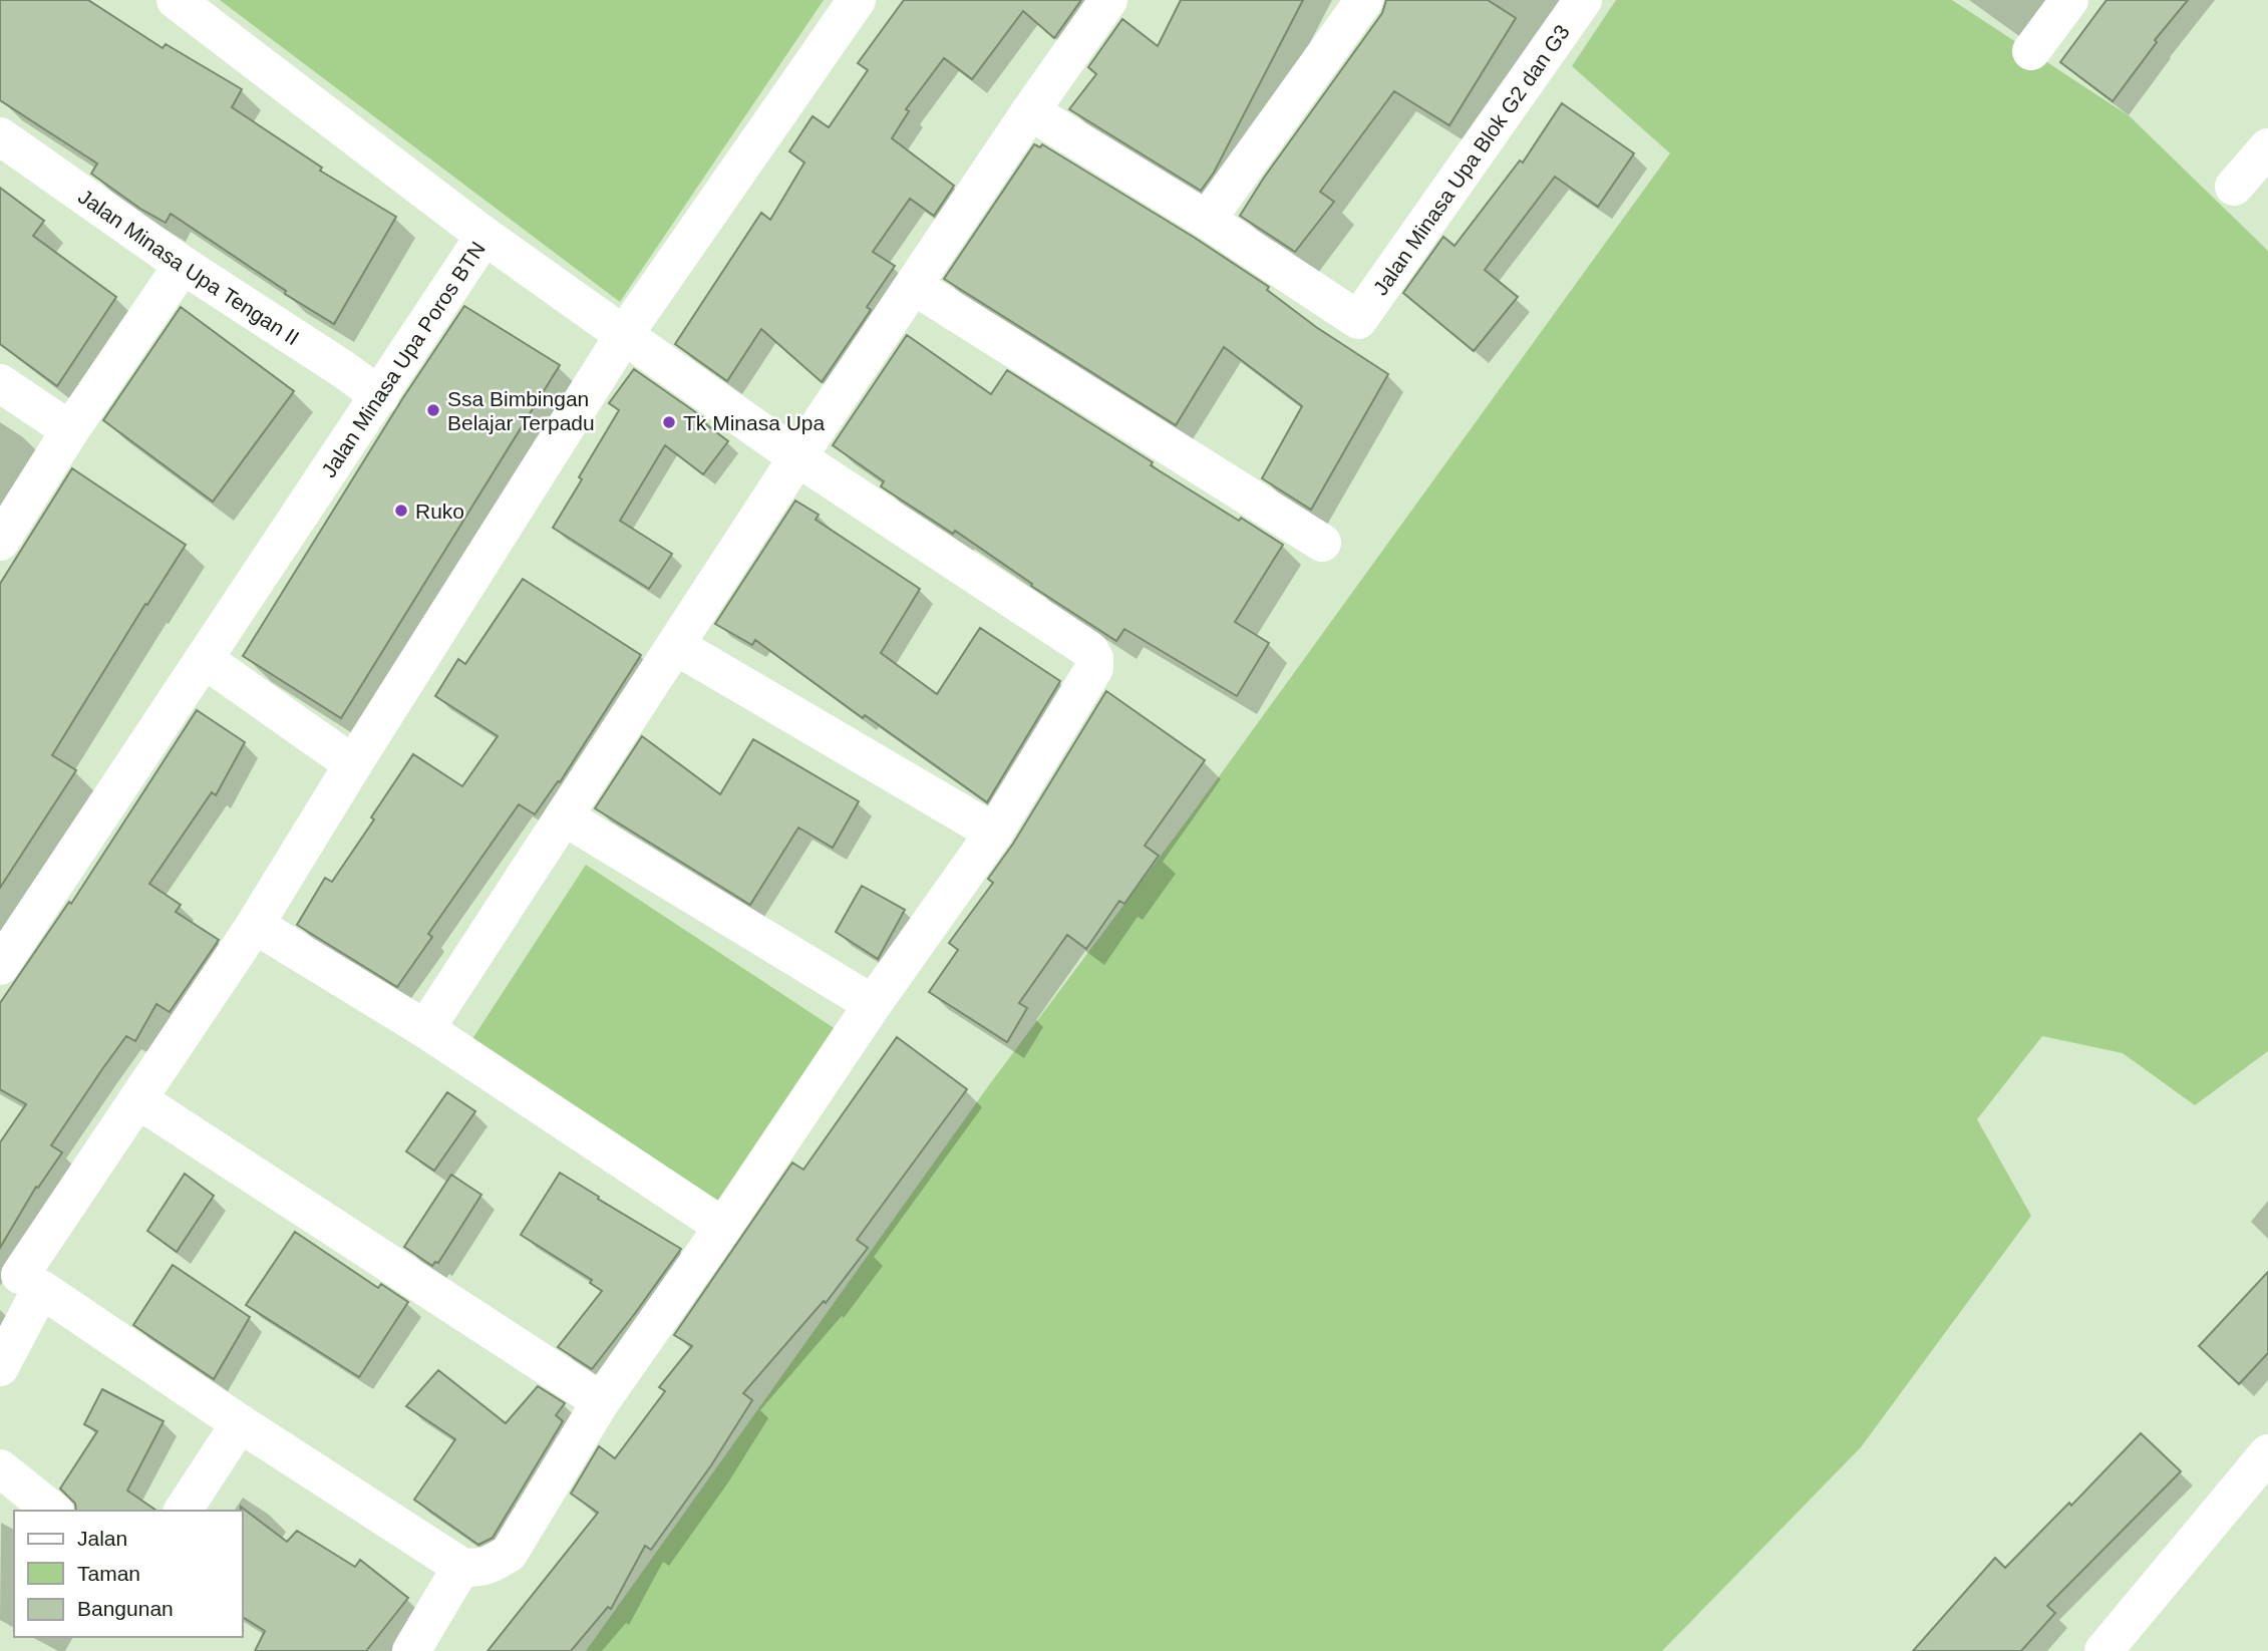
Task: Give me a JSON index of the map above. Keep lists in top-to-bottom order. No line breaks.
{"streets":{"street":["Jalan Minasa Upa Blok G2 dan G3","Jalan Minasa Upa Tengan II","Jalan Minasa Upa Poros BTN"]},"crossings":[["Jalan Minasa Upa Tengan II","Jalan Minasa Upa Poros BTN"]],"places":["Ssa Bimbingan Belajar Terpadu","Tk Minasa Upa","Ruko"],"legend":["Jalan","Taman","Bangunan"]}
